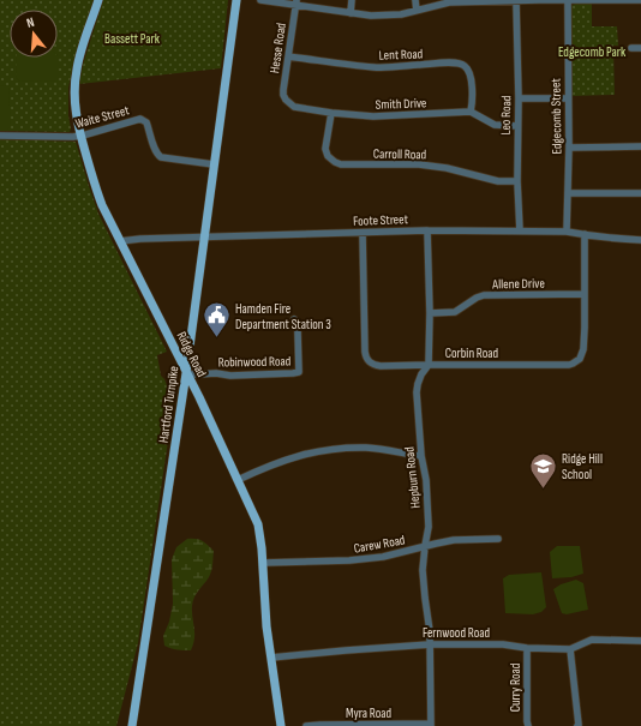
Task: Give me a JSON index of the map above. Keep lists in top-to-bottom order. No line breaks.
{"streets":{"main road":["Ridge Road","Hartford Turnpike"],"street":["Hesse Road","Lent Road","Smith Drive","Leo Road","Waite Street","Edgecomb Street","Carroll Road","Foote Street","Allene Drive","Corbin Road","Robinwood Road","Hepburn Road","Carew Road","Fernwood Road","Curry Road","Myra Road"]},"crossings":[["Hesse Road","Lent Road"],["Hesse Road","Smith Drive"],["Lent Road","Smith Drive"],["Smith Drive","Carroll Road"],["Leo Road","Carroll Road"],["Leo Road","Foote Street"],["Waite Street","Ridge Road"],["Waite Street","Hartford Turnpike"],["Edgecomb Street","Foote Street"],["Foote Street","Corbin Road"],["Foote Street","Ridge Road"],["Foote Street","Hartford Turnpike"],["Foote Street","Hepburn Road"],["Allene Drive","Corbin Road"],["Allene Drive","Hepburn Road"],["Corbin Road","Hepburn Road"],["Ridge Road","Robinwood Road"],["Ridge Road","Hartford Turnpike"],["Ridge Road","Carew Road"],["Ridge Road","Fernwood Road"],["Robinwood Road","Hartford Turnpike"],["Hepburn Road","Carew Road"],["Hepburn Road","Fernwood Road"],["Hepburn Road","Myra Road"],["Fernwood Road","Curry Road"]],"parks":["Bassett Park","Edgecomb Park"],"places":{"public building":["Hamden Fire Department Station 3"],"school or university":["Ridge Hill School"]},"north":"top"}
